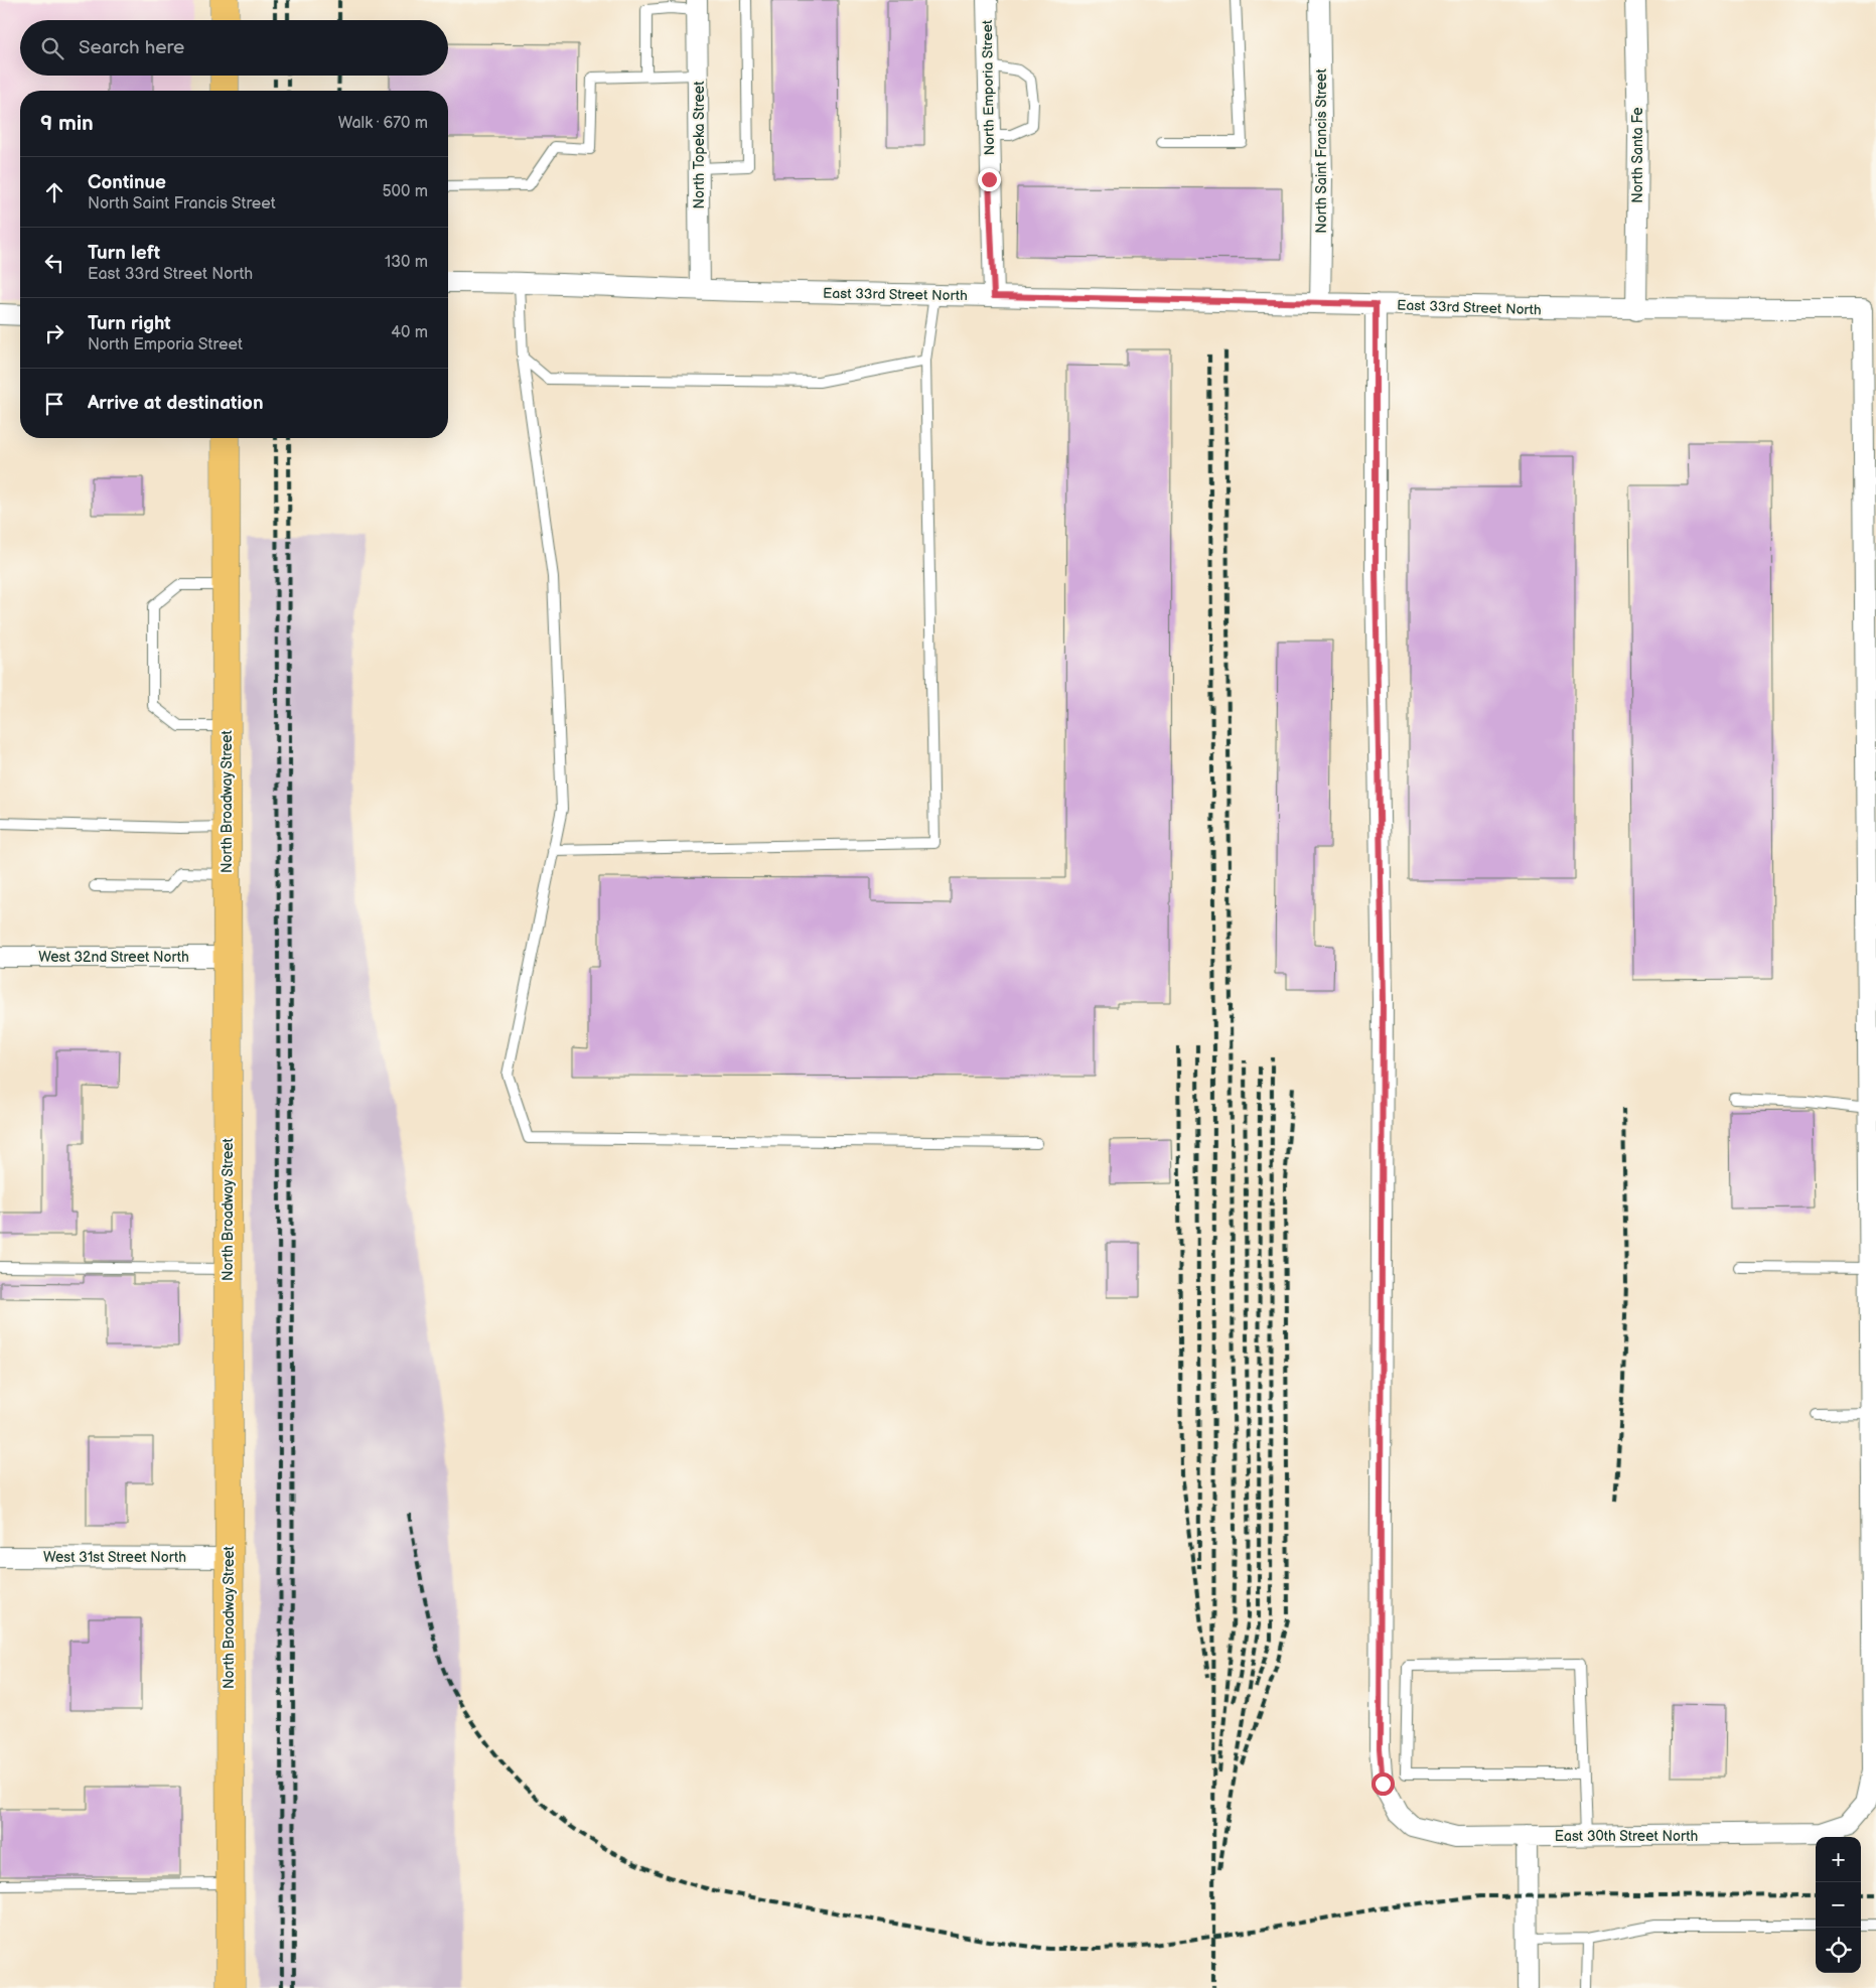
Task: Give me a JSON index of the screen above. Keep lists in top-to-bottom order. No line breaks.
{"streets":{"main road":["North Broadway Street"],"street":["North Emporia Street","North Topeka Street","North Saint Francis Street","North Santa Fe","East 33rd Street North","West 32nd Street North","West 31st Street North","East 30th Street North"]},"crossings":[["North Emporia Street","East 33rd Street North"],["North Topeka Street","East 33rd Street North"],["North Saint Francis Street","East 33rd Street North"],["North Santa Fe","East 33rd Street North"],["East 33rd Street North","East 30th Street North"],["North Broadway Street","West 32nd Street North"],["North Broadway Street","West 31st Street North"]],"page":{"search":"Search here","heading":["9 min","Walk · 670 m"],"list":[["Continue","North Saint Francis Street","500 m"],["Turn left","East 33rd Street North","130 m"],["Turn right","North Emporia Street","40 m"],"Arrive at destination"],"map_buttons":["+","−"]}}
